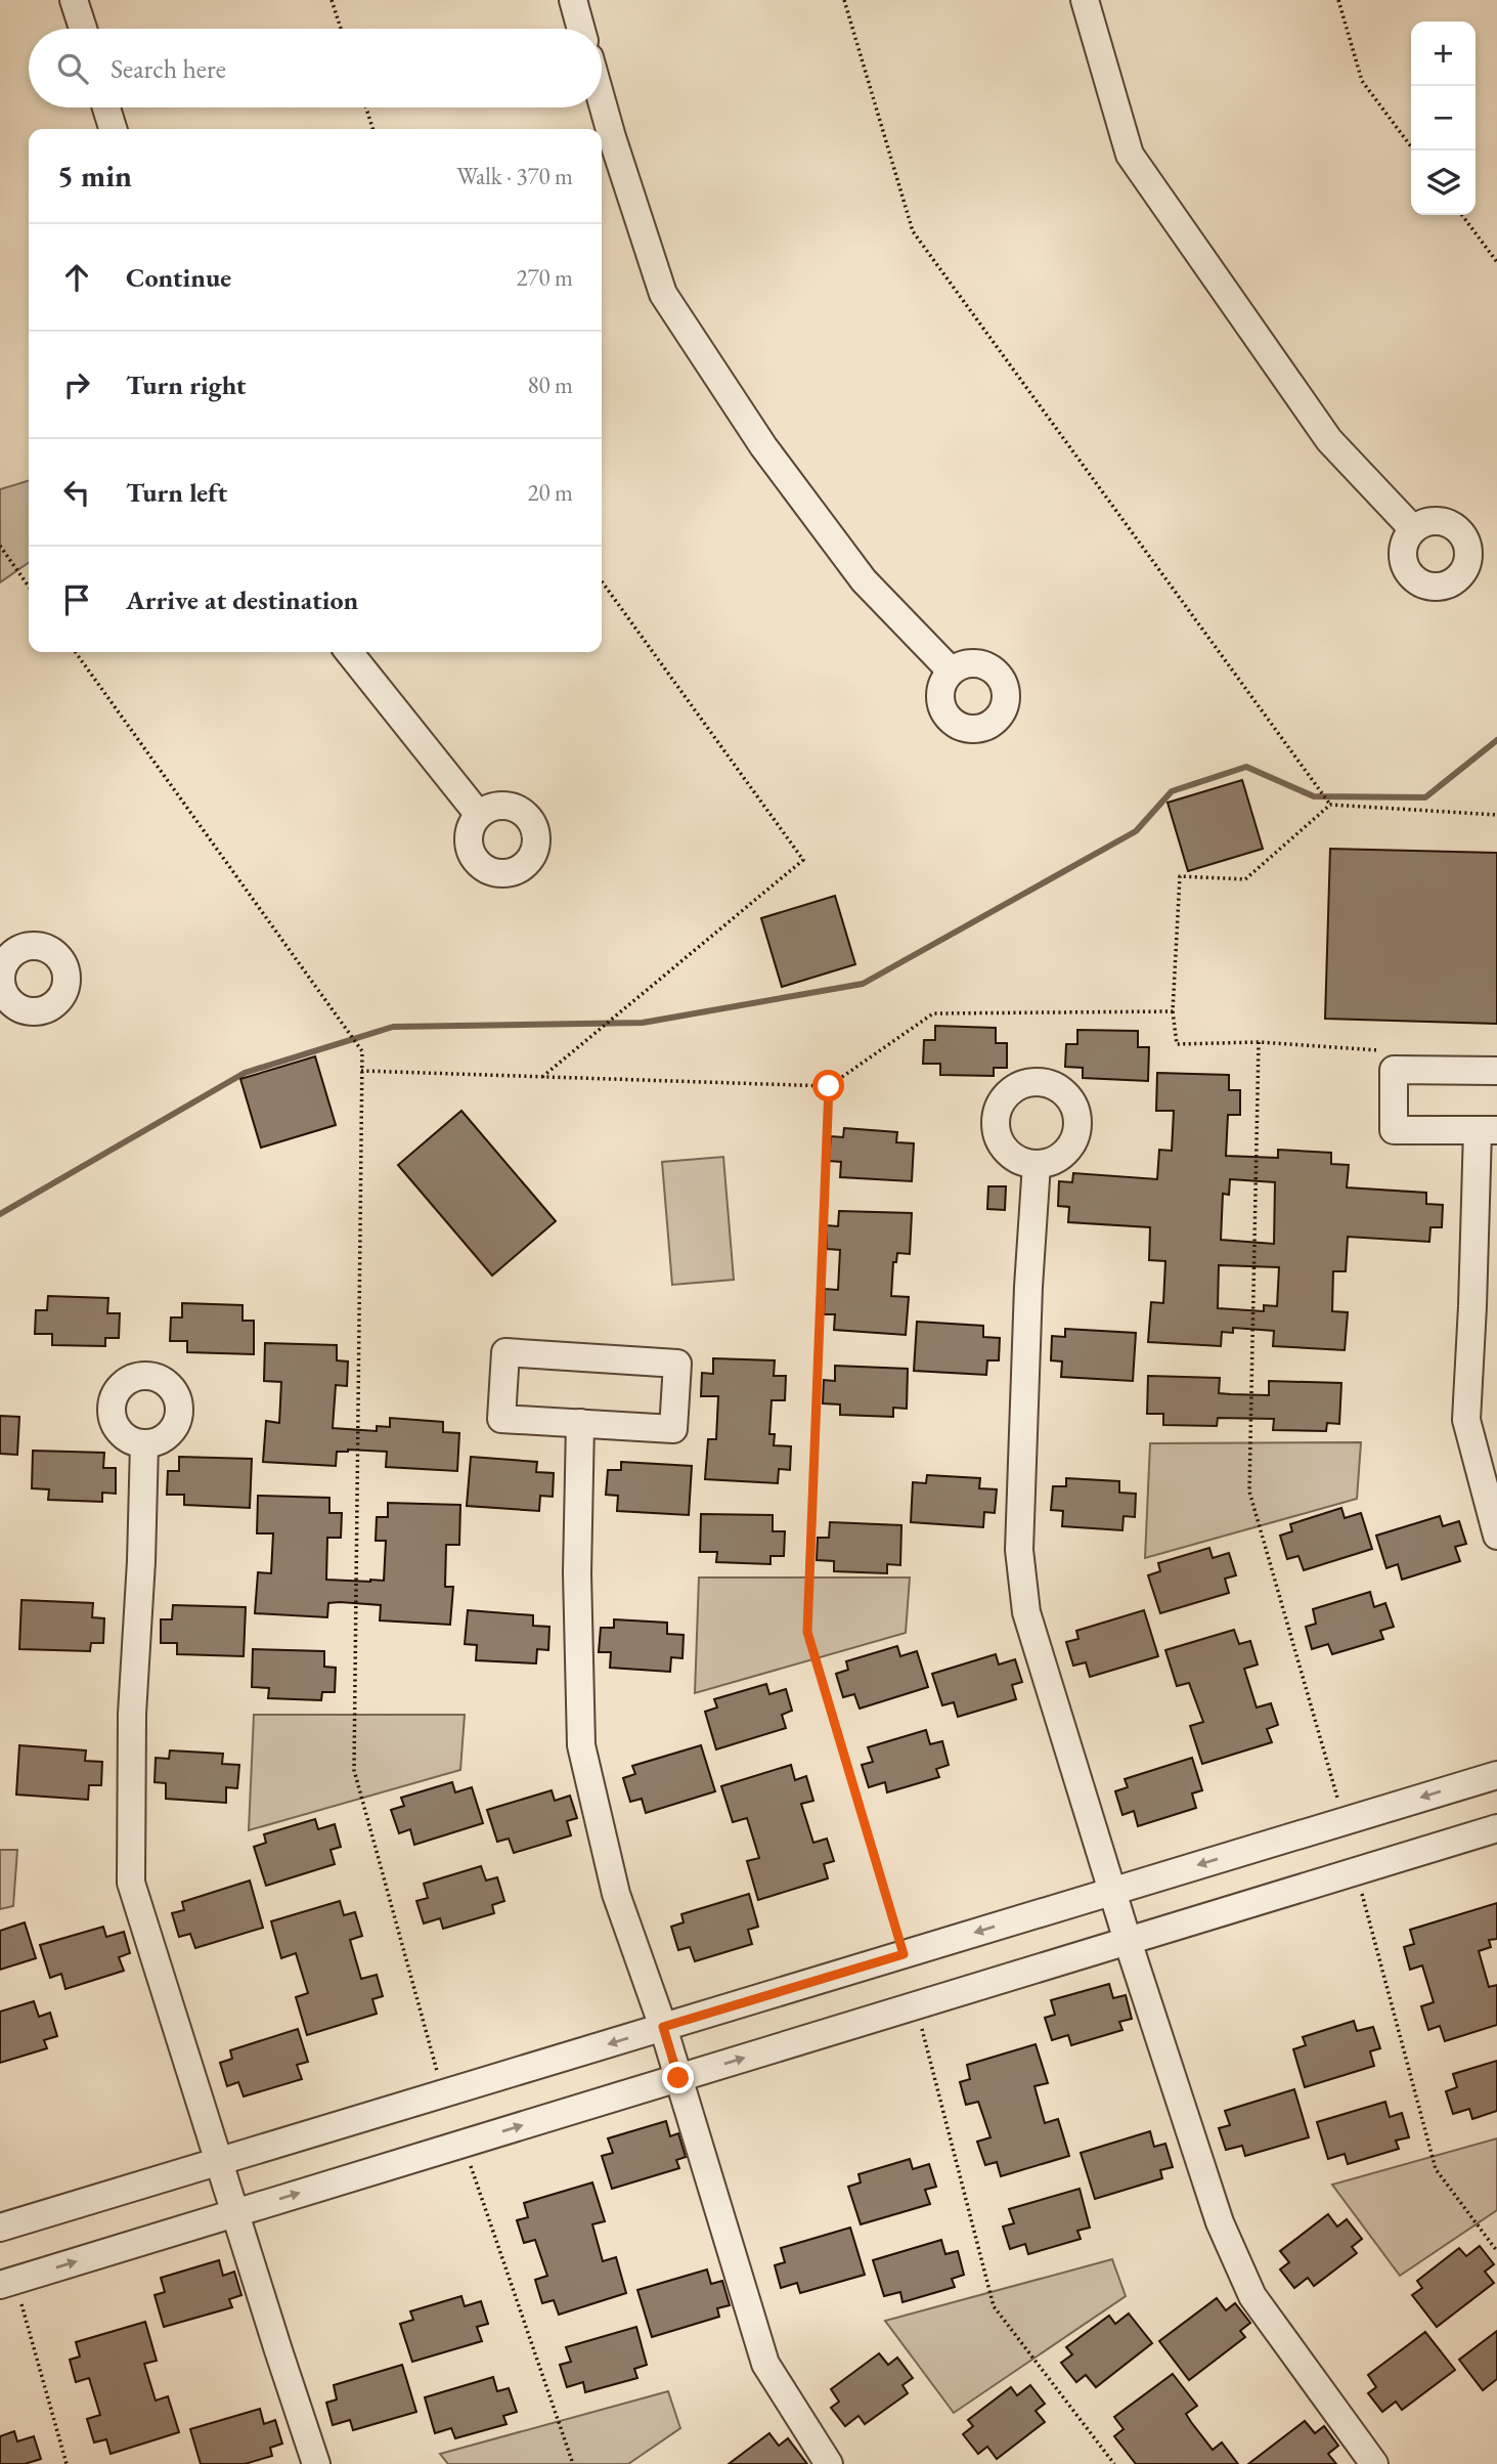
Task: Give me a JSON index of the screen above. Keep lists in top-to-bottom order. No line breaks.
{"page":{"map_buttons":["+","−"],"search":"Search here","heading":["5 min","Walk · 370 m"],"list":[["Continue","270 m"],["Turn right","80 m"],["Turn left","20 m"],"Arrive at destination"]}}
